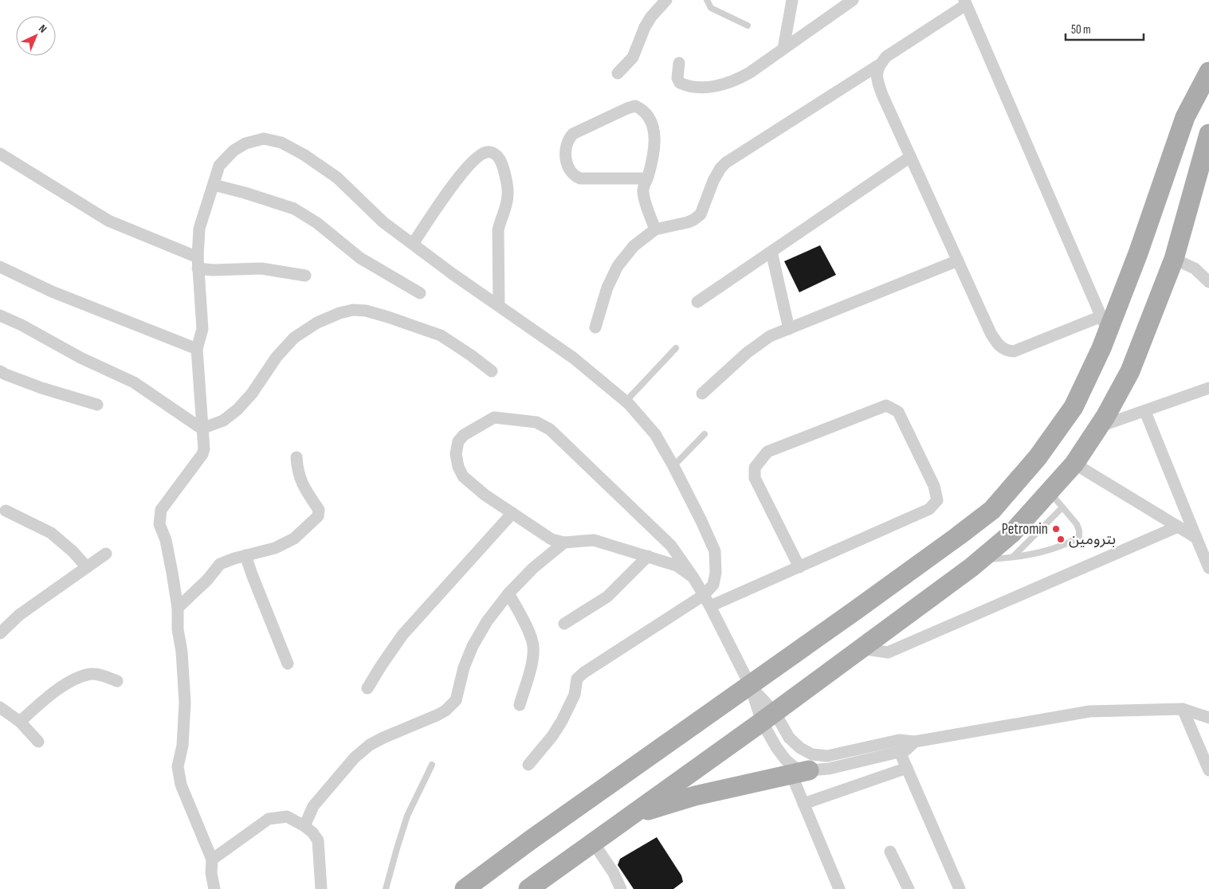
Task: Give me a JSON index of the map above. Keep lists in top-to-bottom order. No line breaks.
{"places":["Petromin","بترومين"],"scale_bar":"50 m","north":"top right"}
